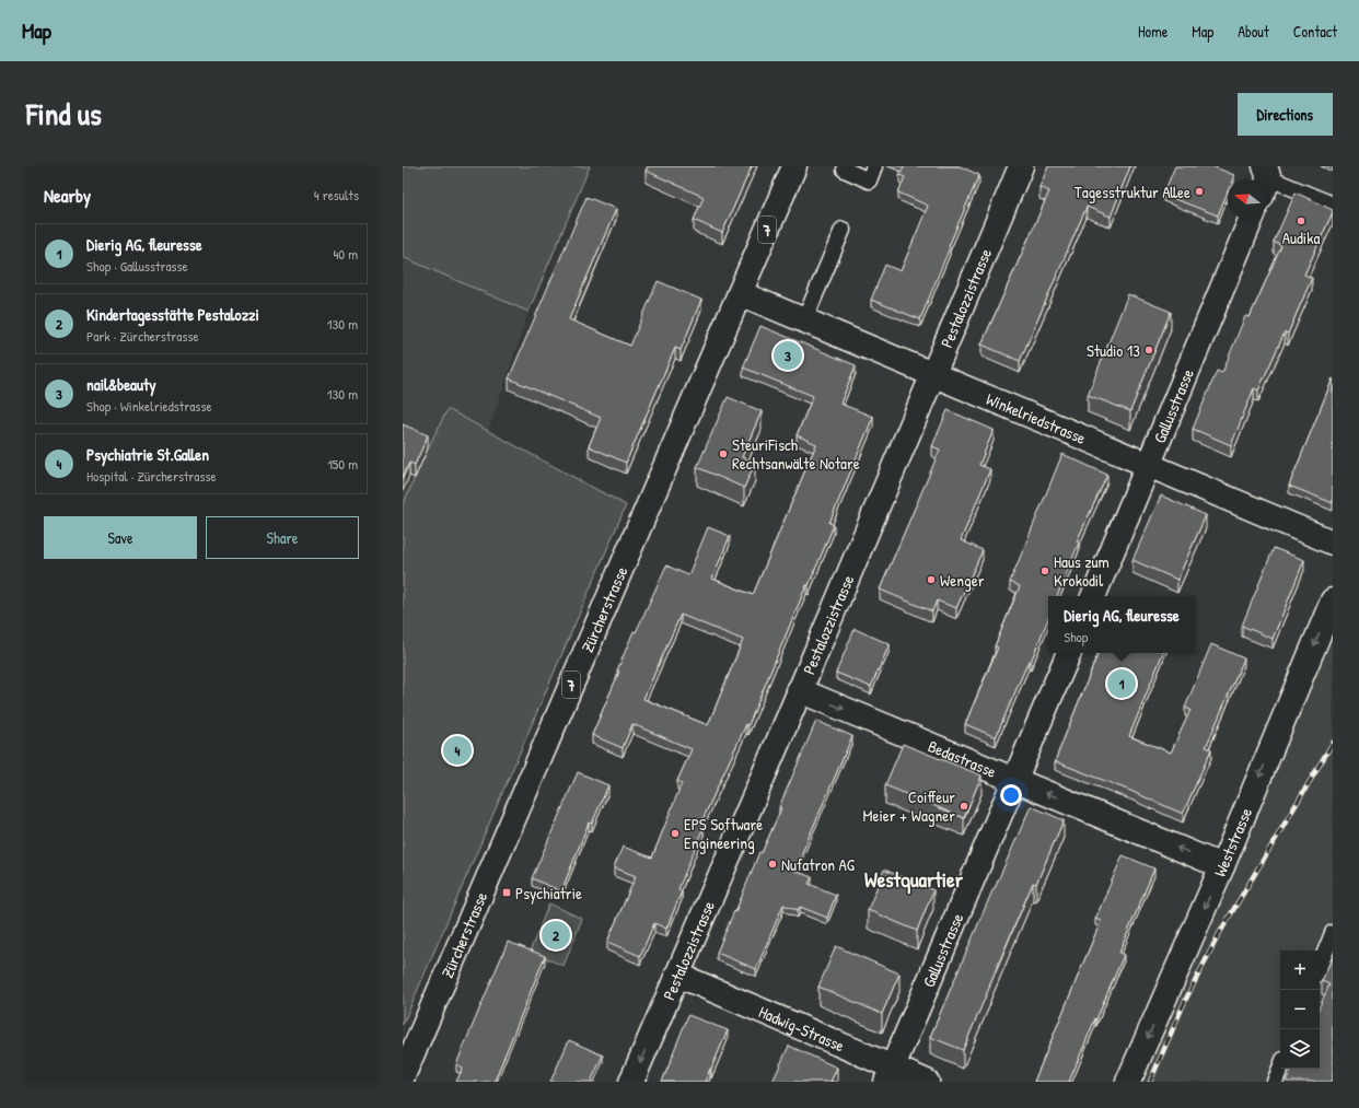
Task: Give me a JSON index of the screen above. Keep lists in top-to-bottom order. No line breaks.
{"streets":{"street":["7","Pestalozzistrasse","Gallusstrasse","Winkelriedstrasse","Zürcherstrasse","Bedastrasse","Weststrasse","Hadwig-Strasse"]},"crossings":[["Pestalozzistrasse","Winkelriedstrasse"],["Pestalozzistrasse","Bedastrasse"],["Pestalozzistrasse","Hadwig-Strasse"],["Gallusstrasse","Winkelriedstrasse"],["Gallusstrasse","Bedastrasse"],["Gallusstrasse","Hadwig-Strasse"],["Winkelriedstrasse","Zürcherstrasse"],["Bedastrasse","Weststrasse"]],"one_way":["Weststrasse"],"districts":["Westquartier"],"places":{"other":["Tagesstruktur Allee","Audika","Studio 13","SteuriFisch Rechtsanwälte Notare","Haus zum Krokodil","Wenger","Coiffeur Meier + Wagner","EPS Software Engineering","Nufatron AG"],"transit":["Psychiatrie"]},"north":"left","page":{"header":"Map","nav":["Home","Map","About","Contact"],"title":"Find us","buttons":["Directions",["Save","Share"]],"heading":["Nearby","4 results"],"list":[{"mark":"1","name":"Dierig AG, fleuresse","note":"Shop · Gallusstrasse","value":"40 m"},{"mark":"2","name":"Kindertagesstätte Pestalozzi","note":"Park · Zürcherstrasse","value":"130 m"},{"mark":"3","name":"nail&beauty","note":"Shop · Winkelriedstrasse","value":"130 m"},{"mark":"4","name":"Psychiatrie St.Gallen","note":"Hospital · Zürcherstrasse","value":"150 m"}],"pins":["3","1","4","2"],"popup":["Dierig AG, fleuresse","Shop"],"map_buttons":["+","−"]}}
